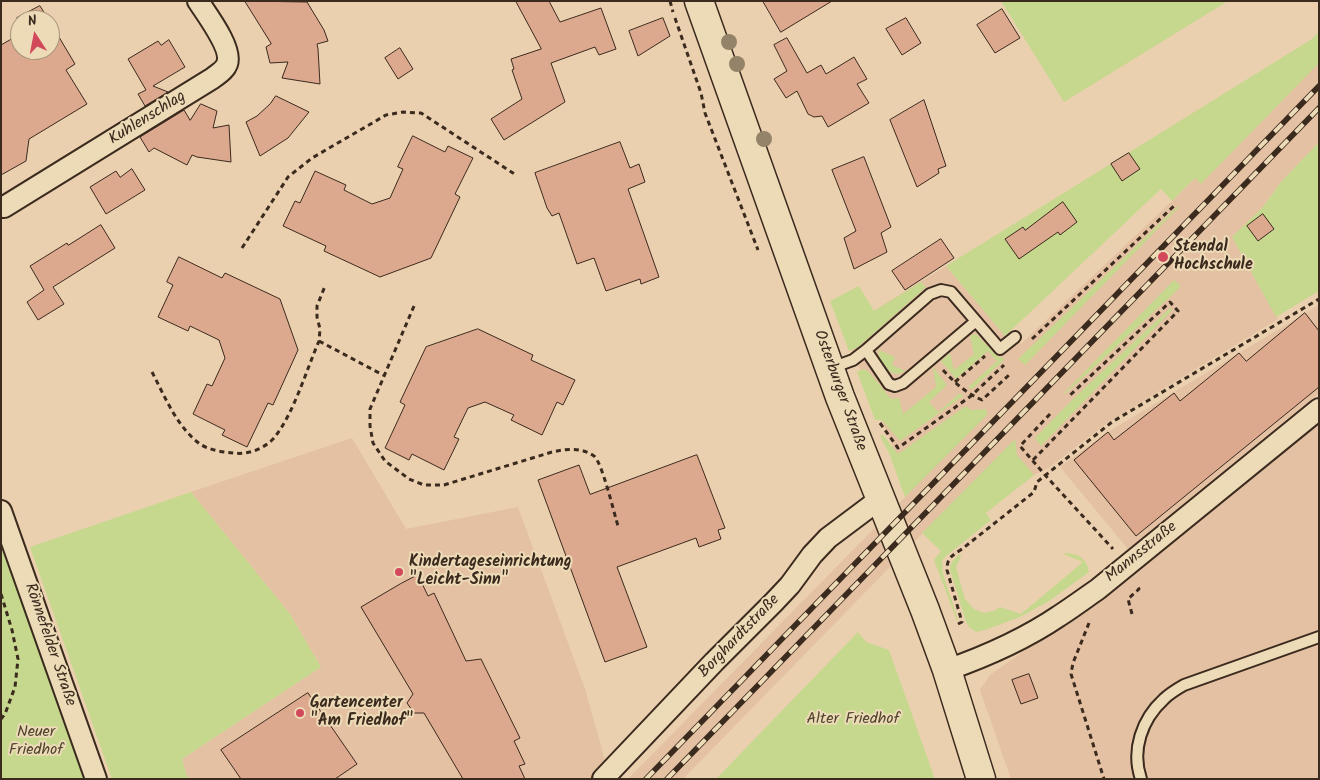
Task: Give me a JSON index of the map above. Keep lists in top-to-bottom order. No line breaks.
{"streets":{"street":["Kuhlenschlag","Osterburger Straße","Mannsstraße","Borghardtstraße","Rönnefelder Straße"]},"crossings":[["Osterburger Straße","Mannsstraße"],["Osterburger Straße","Borghardtstraße"]],"parks":["Alter Friedhof","Neuer Friedhof"],"places":["Stendal Hochschule","Kindertageseinrichtung \"Leicht-Sinn\"","Gartencenter \"Am Friedhof\""],"north":"top"}
